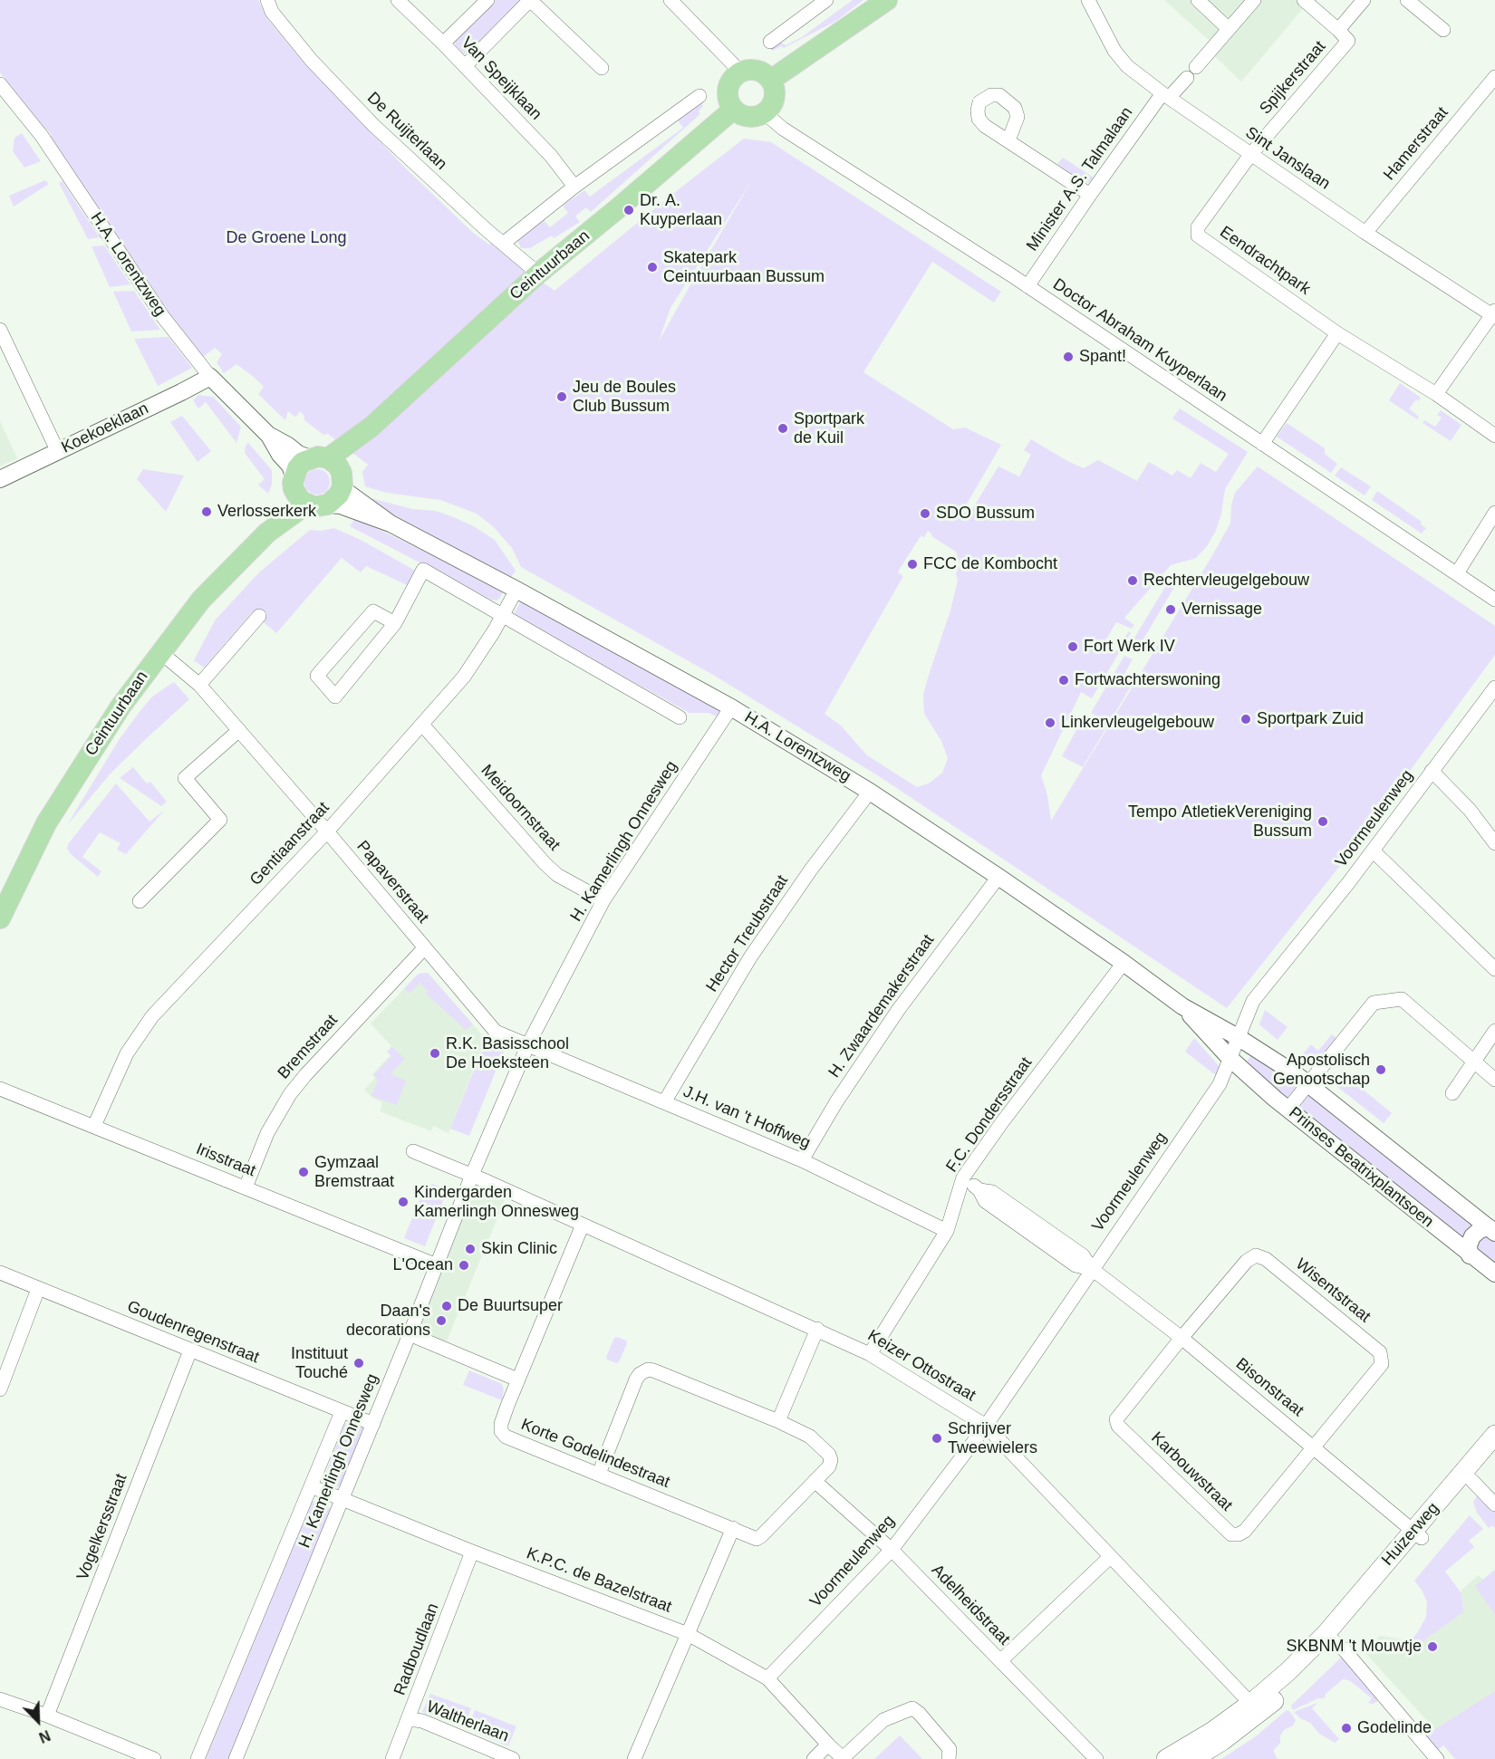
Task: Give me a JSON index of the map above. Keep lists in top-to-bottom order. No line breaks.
{"streets":{"main road":["Ceintuurbaan","Huizerweg"],"street":["Spijkerstraat","Van Speijklaan","De Ruijterlaan","Hamerstraat","Sint Janslaan","Minister A.S. Talmalaan","Eendrachtpark","H.A. Lorentzweg","Doctor Abraham Kuyperlaan","Koekoeklaan","Meidoornstraat","Voormeulenweg","H. Kamerlingh Onnesweg","Gentiaanstraat","Papaverstraat","Hector Treubstraat","H. Zwaardemakerstraat","Bremstraat","F.C. Dondersstraat","J.H. van 't Hoffweg","Irisstraat","Prinses Beatrixplantsoen","Wisentstraat","Goudenregenstraat","Keizer Ottostraat","Bisonstraat","Korte Godelindestraat","Karbouwstraat","Vogelkersstraat","K.P.C. de Bazelstraat","Adelheidstraat","Radboudlaan","Waltherlaan"]},"crossings":[["Spijkerstraat","Sint Janslaan"],["Spijkerstraat","Eendrachtpark"],["De Ruijterlaan","Ceintuurbaan"],["Hamerstraat","Sint Janslaan"],["Sint Janslaan","Minister A.S. Talmalaan"],["Sint Janslaan","Eendrachtpark"],["Minister A.S. Talmalaan","Doctor Abraham Kuyperlaan"],["H.A. Lorentzweg","Ceintuurbaan"],["H.A. Lorentzweg","Koekoeklaan"],["H.A. Lorentzweg","H. Kamerlingh Onnesweg"],["H.A. Lorentzweg","Gentiaanstraat"],["H.A. Lorentzweg","Hector Treubstraat"],["H.A. Lorentzweg","H. Zwaardemakerstraat"],["H.A. Lorentzweg","F.C. Dondersstraat"],["H.A. Lorentzweg","Prinses Beatrixplantsoen"],["Ceintuurbaan","Doctor Abraham Kuyperlaan"],["Ceintuurbaan","Papaverstraat"],["Meidoornstraat","H. Kamerlingh Onnesweg"],["Meidoornstraat","Gentiaanstraat"],["Voormeulenweg","Prinses Beatrixplantsoen"],["Voormeulenweg","Keizer Ottostraat"],["Voormeulenweg","Bisonstraat"],["Voormeulenweg","K.P.C. de Bazelstraat"],["Voormeulenweg","Adelheidstraat"],["H. Kamerlingh Onnesweg","Papaverstraat"],["H. Kamerlingh Onnesweg","J.H. van 't Hoffweg"],["H. Kamerlingh Onnesweg","Irisstraat"],["H. Kamerlingh Onnesweg","Goudenregenstraat"],["H. Kamerlingh Onnesweg","Keizer Ottostraat"],["H. Kamerlingh Onnesweg","K.P.C. de Bazelstraat"],["Gentiaanstraat","Papaverstraat"],["Gentiaanstraat","Irisstraat"],["Papaverstraat","Bremstraat"],["Papaverstraat","J.H. van 't Hoffweg"],["Hector Treubstraat","J.H. van 't Hoffweg"],["H. Zwaardemakerstraat","J.H. van 't Hoffweg"],["Bremstraat","Irisstraat"],["F.C. Dondersstraat","J.H. van 't Hoffweg"],["F.C. Dondersstraat","Keizer Ottostraat"],["Wisentstraat","Bisonstraat"],["Wisentstraat","Karbouwstraat"],["Goudenregenstraat","Vogelkersstraat"],["Keizer Ottostraat","Korte Godelindestraat"],["Keizer Ottostraat","Huizerweg"],["Bisonstraat","Karbouwstraat"],["Bisonstraat","Huizerweg"],["Korte Godelindestraat","Adelheidstraat"],["K.P.C. de Bazelstraat","Radboudlaan"],["Radboudlaan","Waltherlaan"]],"parks":["De Groene Long"],"places":["Dr. A. Kuyperlaan","Skatepark Ceintuurbaan Bussum","Spant!","Jeu de Boules Club Bussum","Sportpark de Kuil","Verlosserkerk","SDO Bussum","FCC de Kombocht","Rechtervleugelgebouw","Vernissage","Fort Werk IV","Fortwachterswoning","Sportpark Zuid","Linkervleugelgebouw","Tempo AtletiekVereniging Bussum","R.K. Basisschool De Hoeksteen","Apostolisch Genootschap","Gymzaal Bremstraat","Kindergarden Kamerlingh Onnesweg","Skin Clinic","L'Ocean","De Buurtsuper","Daan's decorations","Instituut Touché","Schrijver Tweewielers","SKBNM 't Mouwtje","Godelinde"],"north":"bottom right"}
